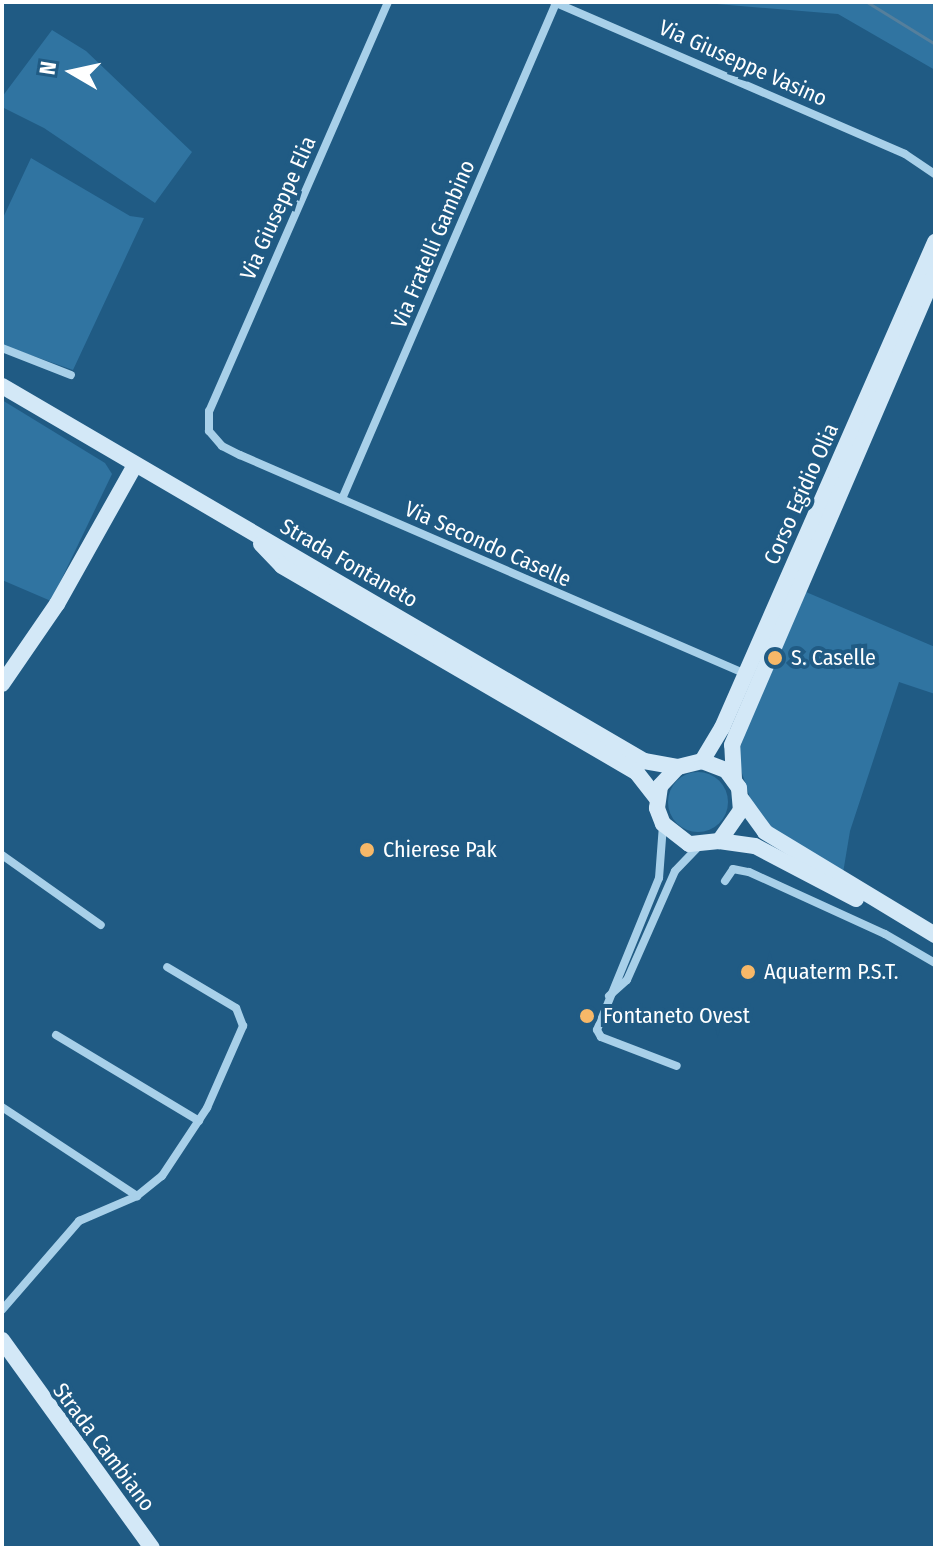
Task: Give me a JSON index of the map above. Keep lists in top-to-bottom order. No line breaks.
{"streets":{"street":["Via Giuseppe Vasino","Via Giuseppe Elia","Via Fratelli Gambino","Corso Egidio Olia","Via Secondo Caselle","Strada Fontaneto","Strada Cambiano"]},"crossings":[["Via Giuseppe Vasino","Via Fratelli Gambino"],["Via Giuseppe Elia","Via Secondo Caselle"],["Via Fratelli Gambino","Via Secondo Caselle"],["Corso Egidio Olia","Via Secondo Caselle"],["Corso Egidio Olia","Strada Fontaneto"]],"places":["S. Caselle","Chierese Pak","Aquaterm P.S.T.","Fontaneto Ovest"],"north":"left"}
